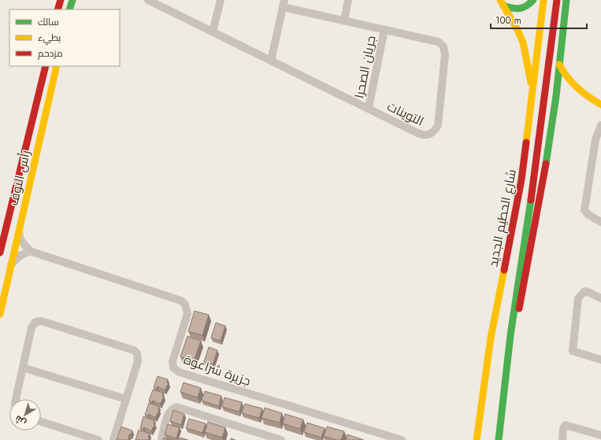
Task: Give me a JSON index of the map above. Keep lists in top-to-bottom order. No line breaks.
{"streets":{"street":["جريان الصحرا","التوينات","رأس النوف","شارع الحطيم الجديد","جزيرة شراعوة"]},"crossings":[["جريان الصحرا","التوينات"]],"legend":["سالك","بطيء","مزدحم"],"scale_bar":"100 m","north":"bottom left"}
